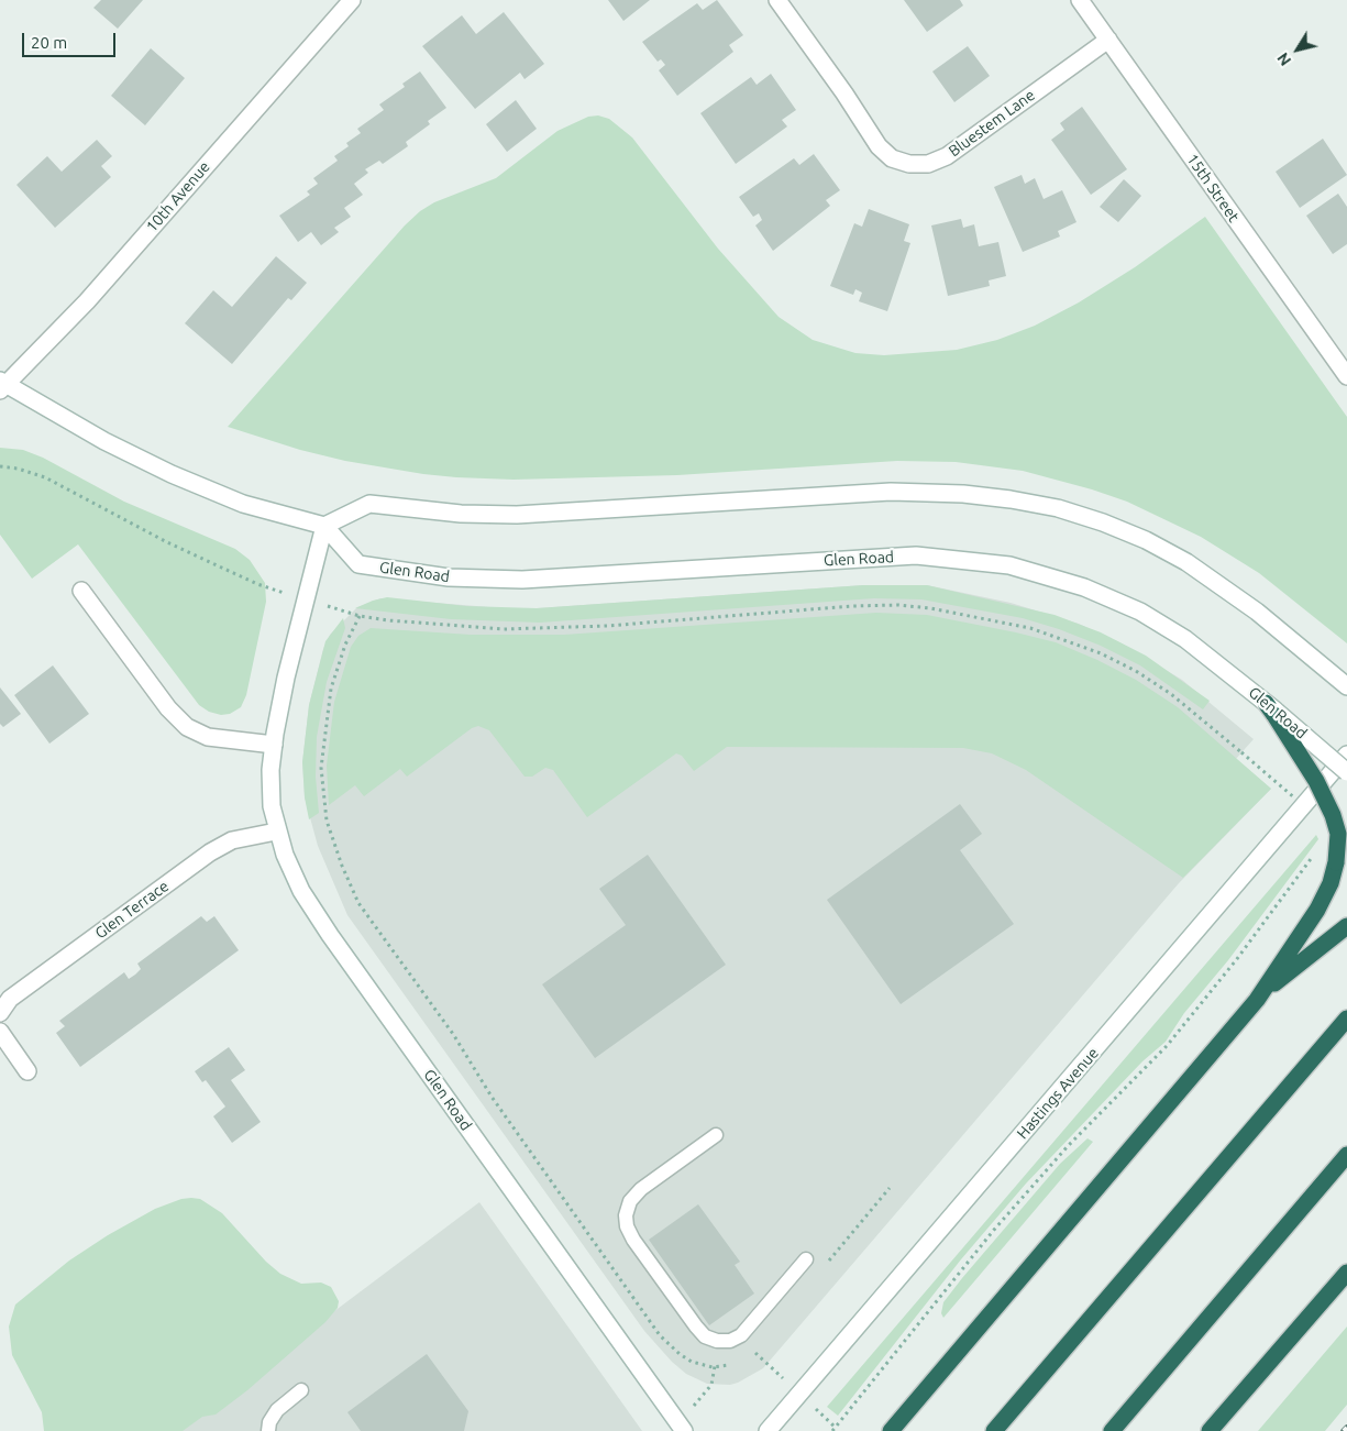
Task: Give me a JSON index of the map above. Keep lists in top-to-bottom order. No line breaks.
{"streets":{"street":["Bluestem Lane","15th Street","10th Avenue","Glen Road","Glen Terrace","Hastings Avenue"]},"crossings":[["Bluestem Lane","15th Street"],["Glen Road","Glen Terrace"]],"scale_bar":"20 m","north":"bottom left"}
